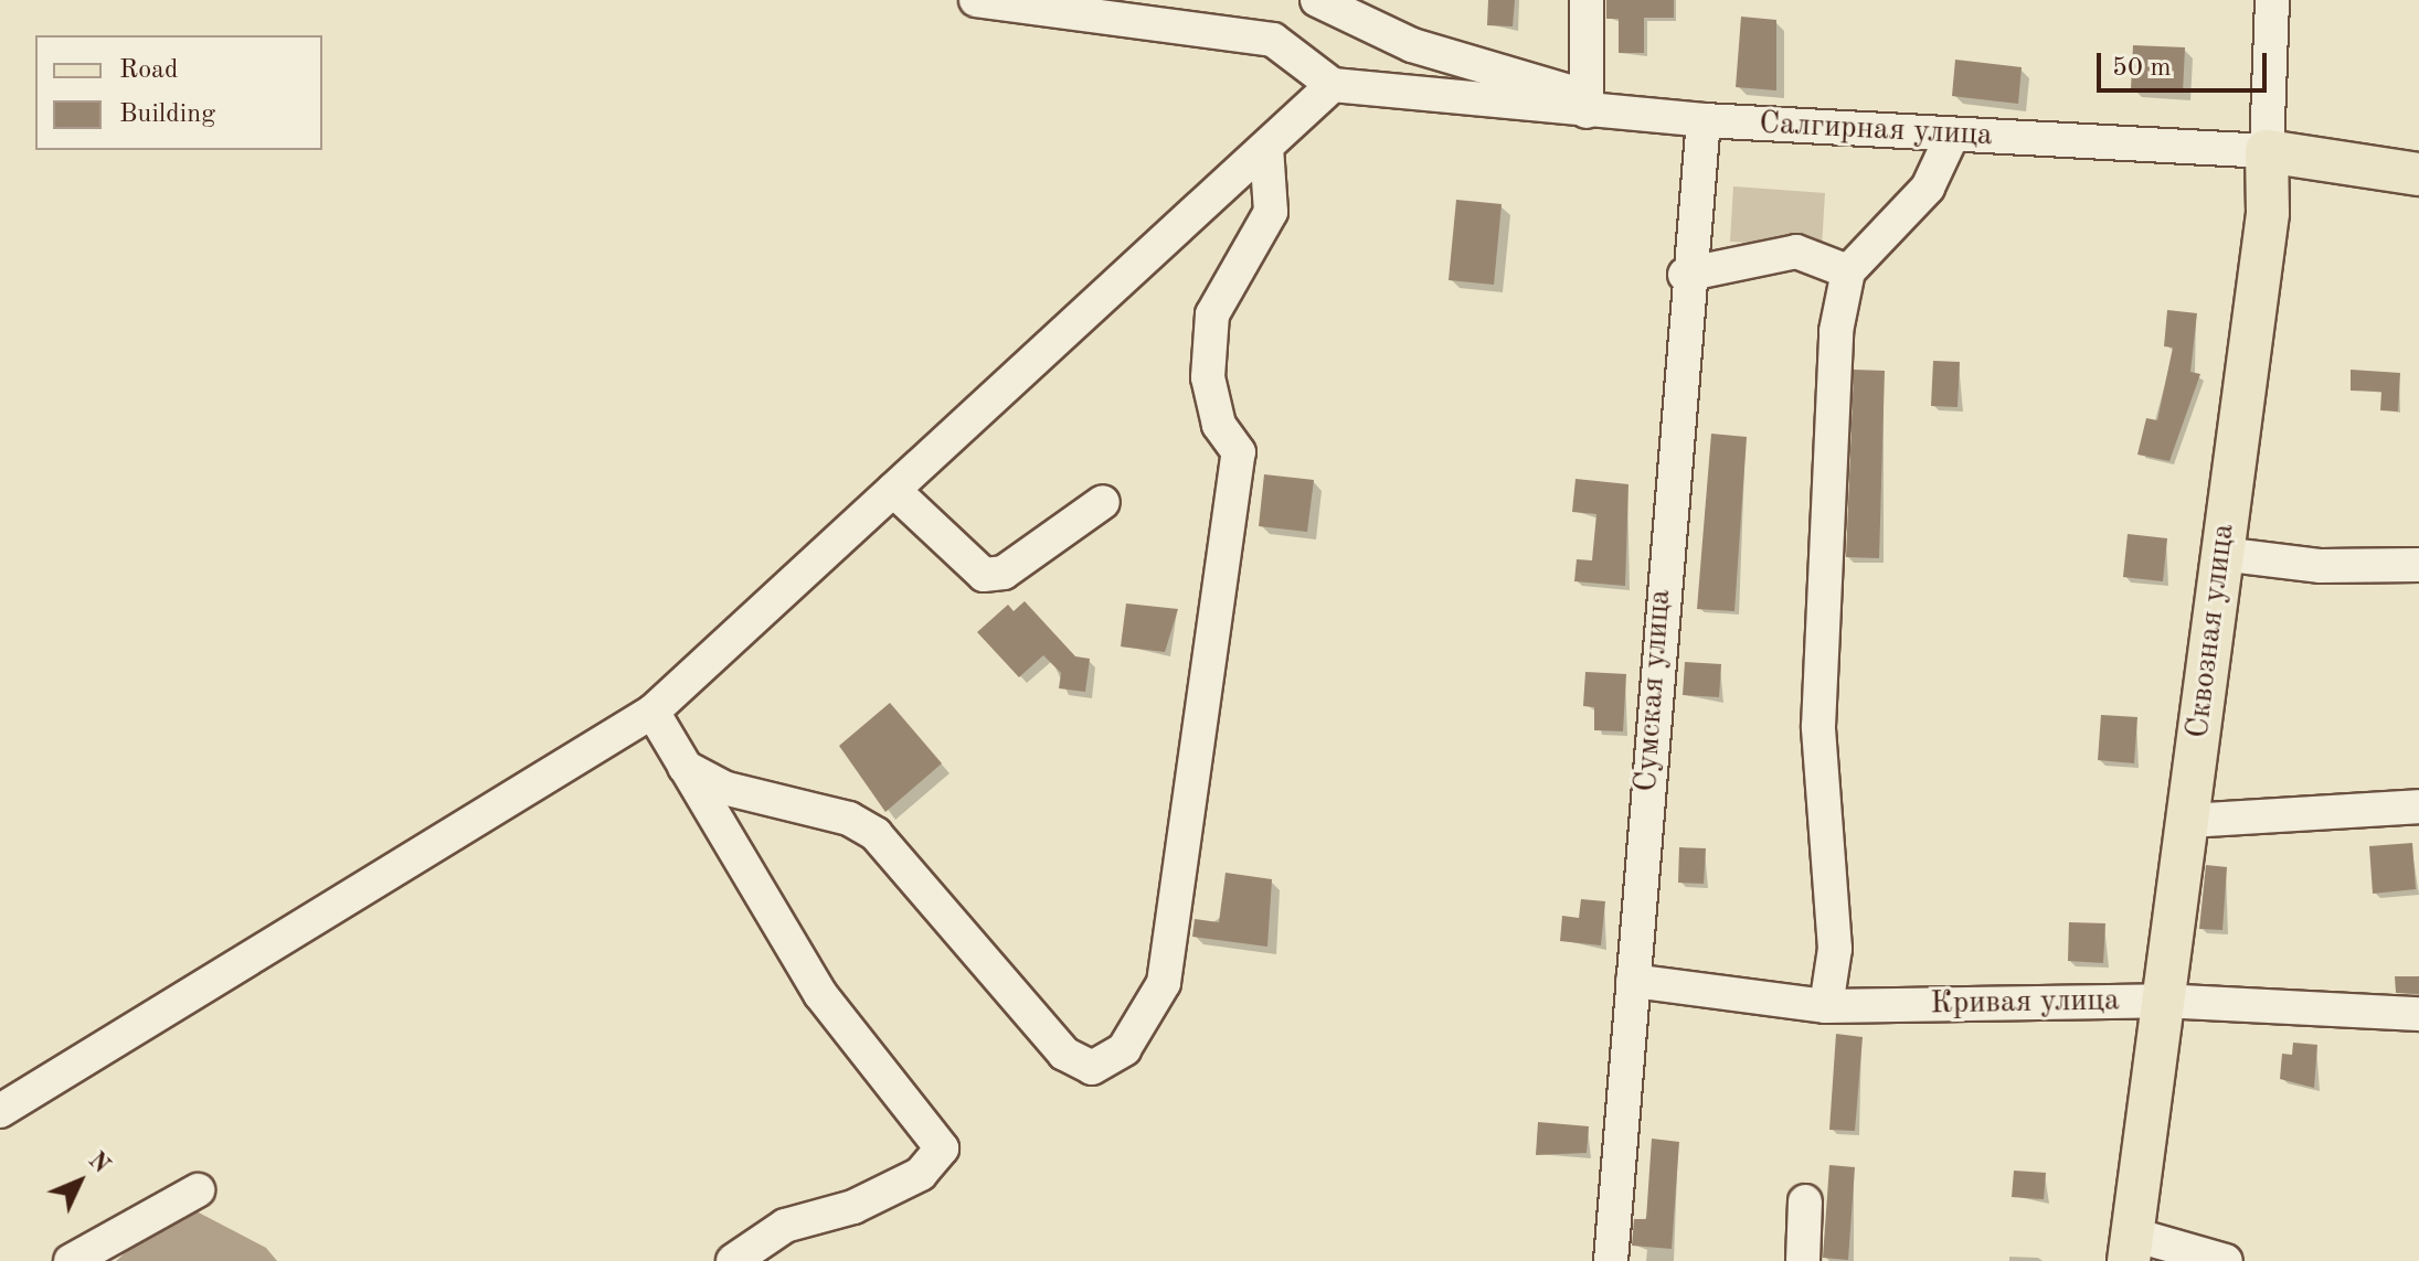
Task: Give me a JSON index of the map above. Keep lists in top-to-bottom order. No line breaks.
{"streets":{"main road":["Салгирная улица","Сквозная улица"],"street":["Сумская улица","Кривая улица"]},"crossings":[["Салгирная улица","Сквозная улица"],["Салгирная улица","Сумская улица"],["Сквозная улица","Кривая улица"],["Сумская улица","Кривая улица"]],"legend":["Road","Building"],"scale_bar":"50 m","north":"top right"}
